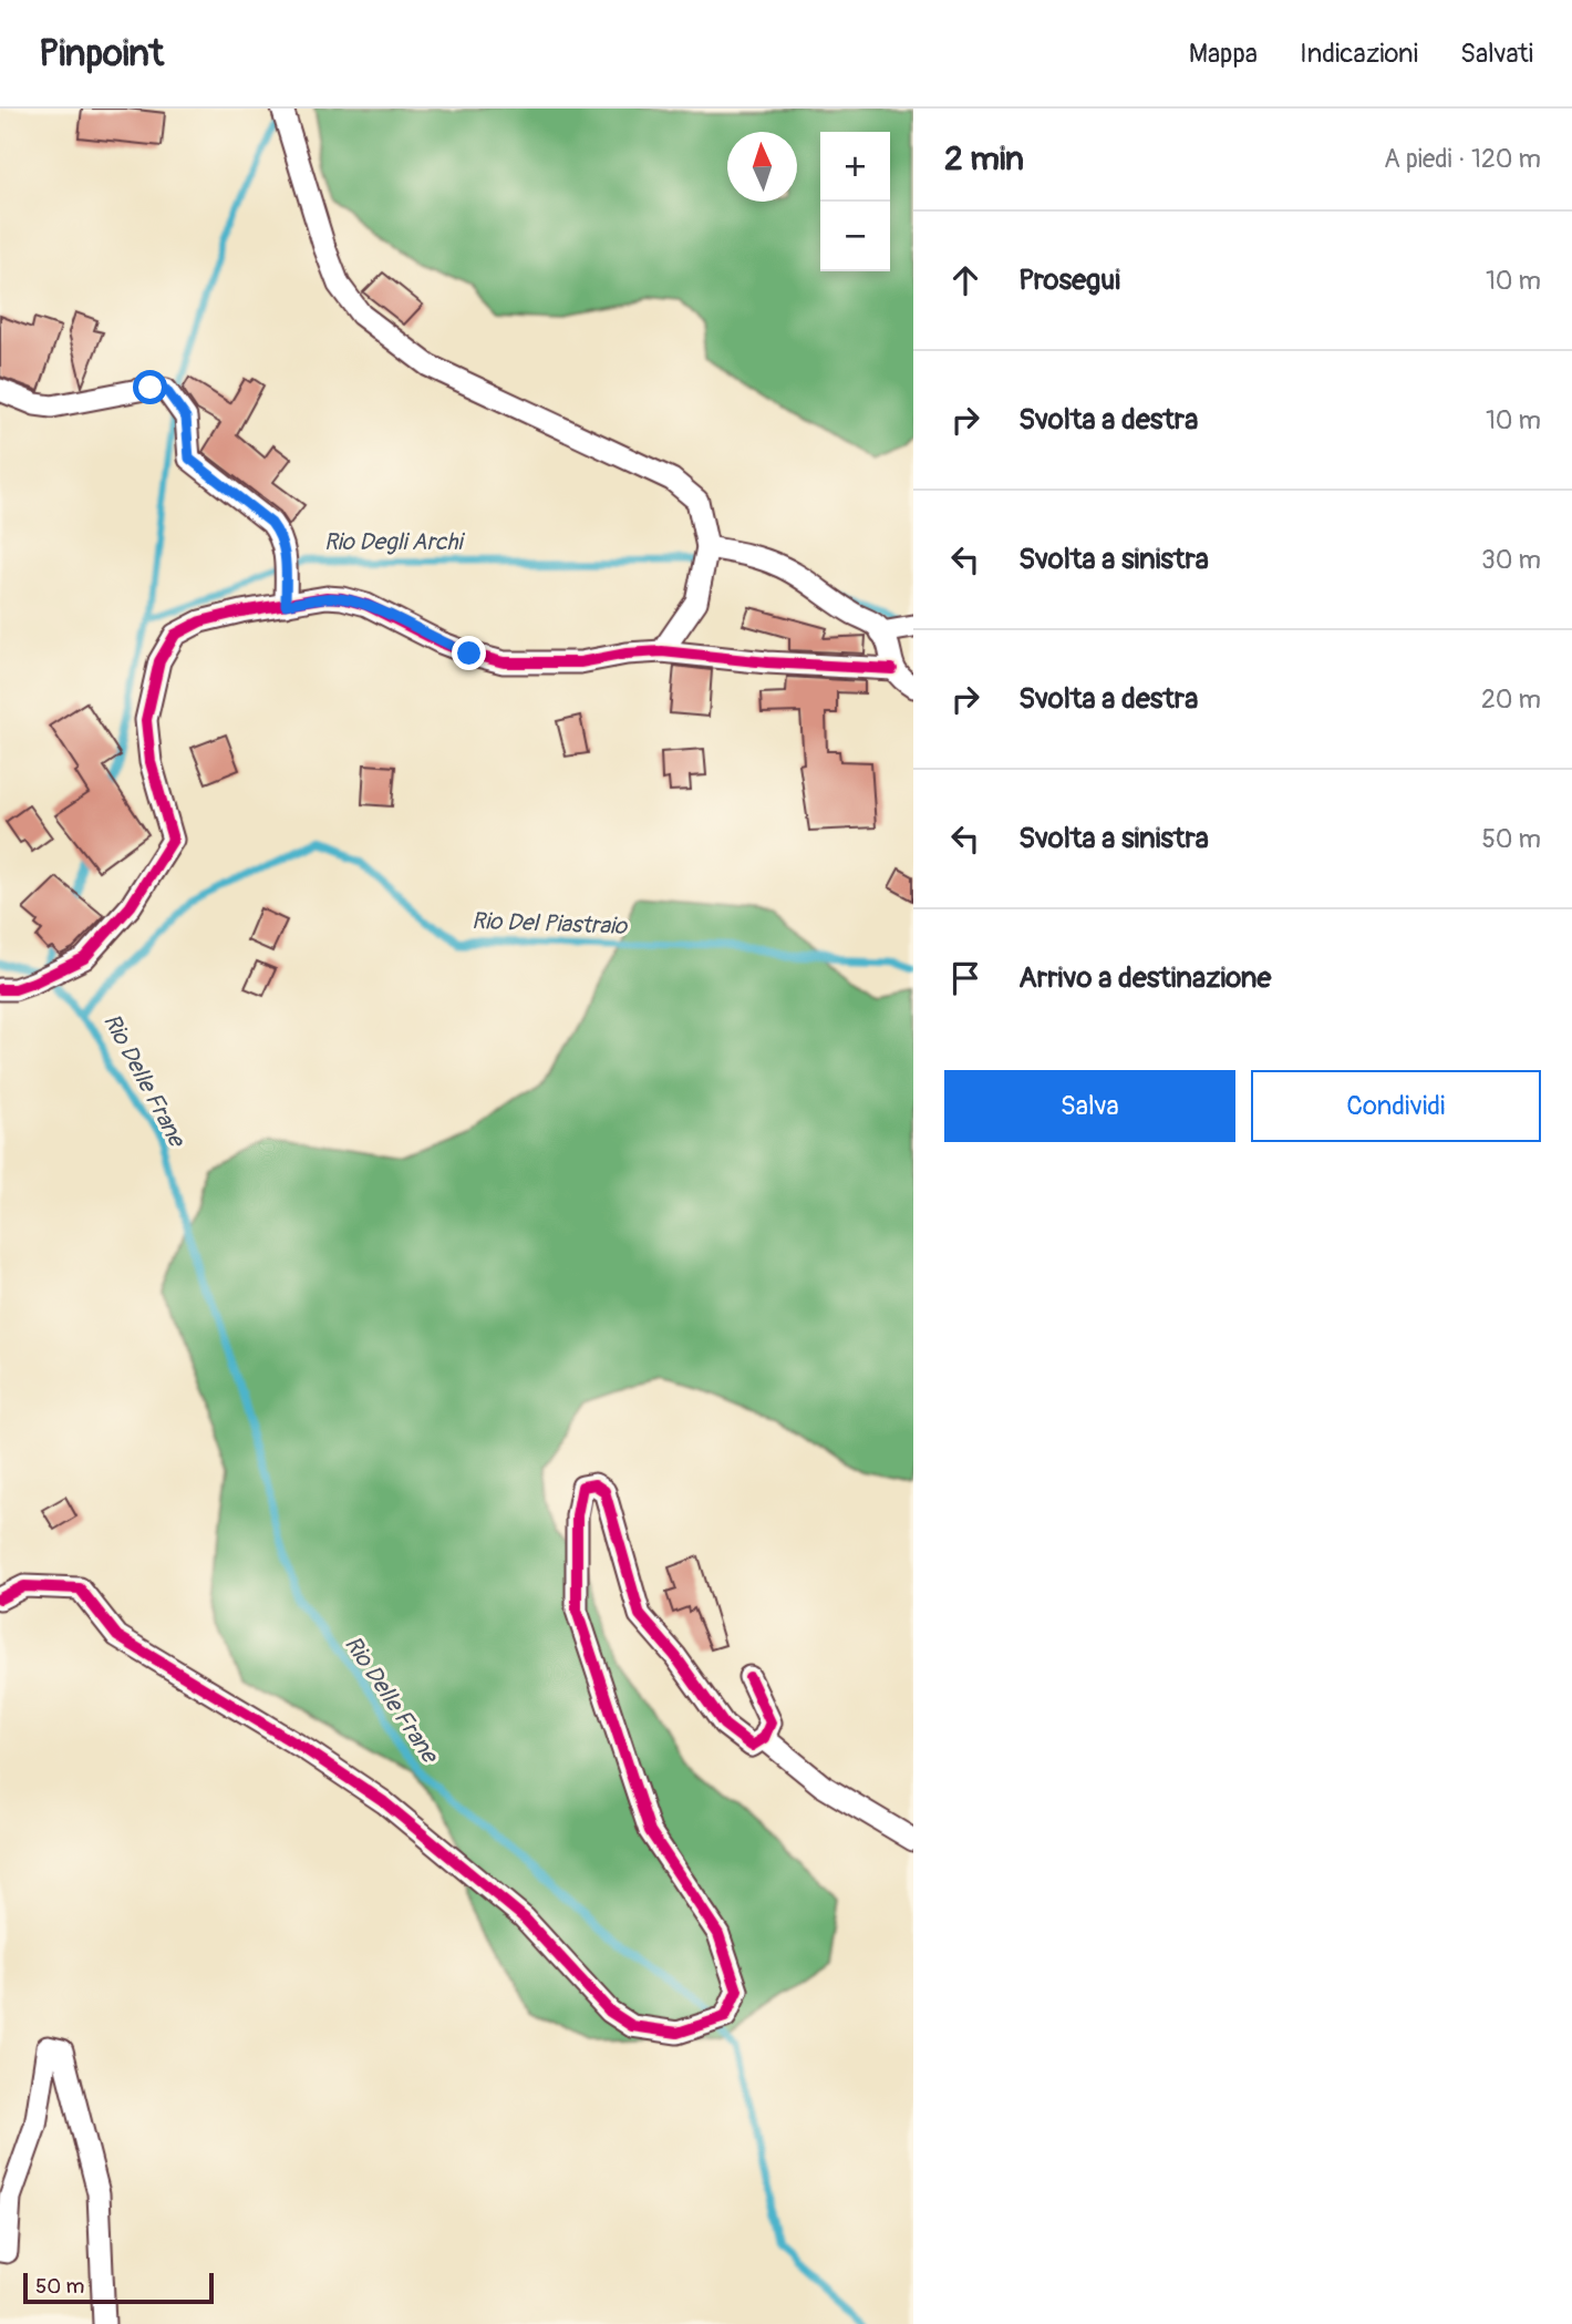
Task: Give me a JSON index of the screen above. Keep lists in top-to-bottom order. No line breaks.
{"water":["Rio Degli Archi","Rio Del Piastraio","Rio Delle Frane"],"scale_bar":"50 m","north":"top","page":{"header":"Pinpoint","nav":["Mappa","Indicazioni","Salvati"],"heading":["2 min","A piedi · 120 m"],"map_buttons":["+","−"],"list":[["Prosegui","10 m"],["Svolta a destra","10 m"],["Svolta a sinistra","30 m"],["Svolta a destra","20 m"],["Svolta a sinistra","50 m"],"Arrivo a destinazione"],"buttons":["Salva","Condividi"],"scale":"50 m"}}
